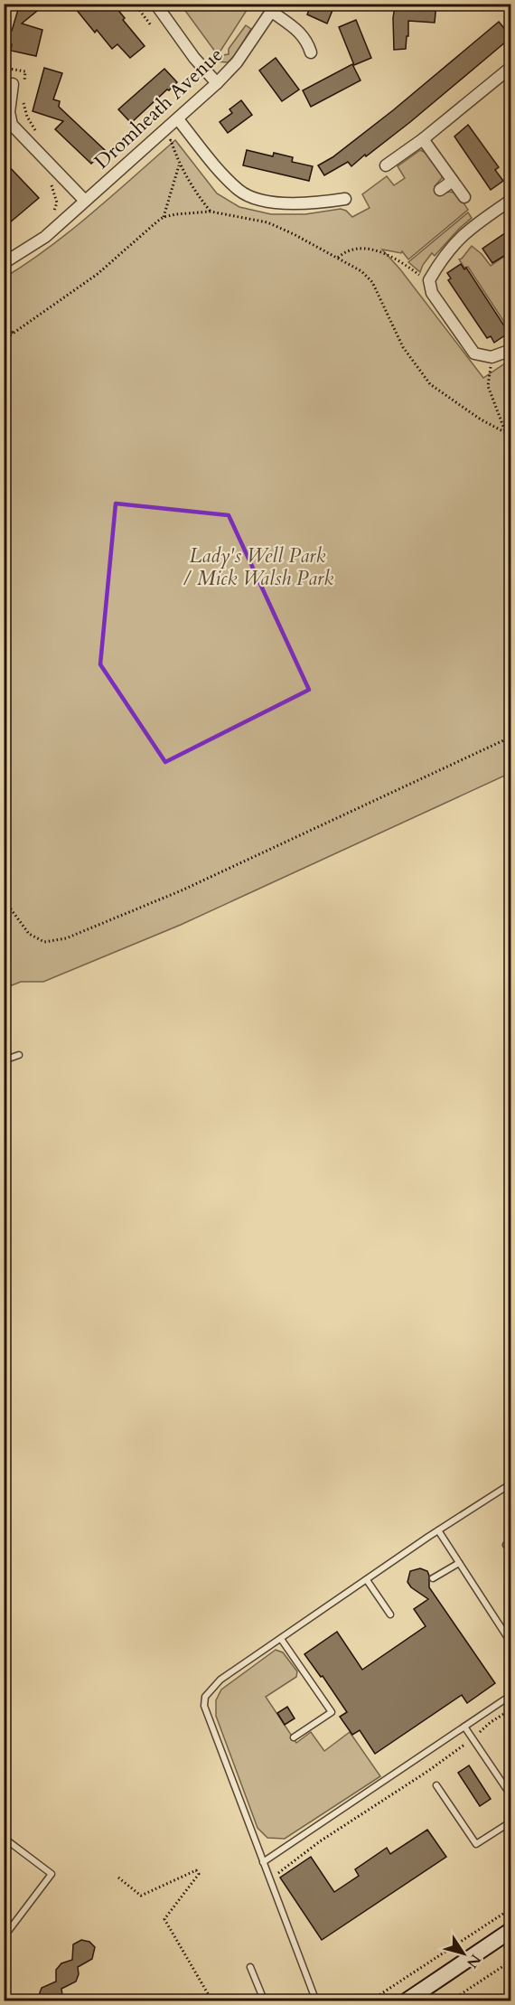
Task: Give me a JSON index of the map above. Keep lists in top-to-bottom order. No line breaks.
{"streets":{"street":["Dromheath Avenue"]},"parks":["Lady's Well Park / Mick Walsh Park"],"north":"bottom right"}
